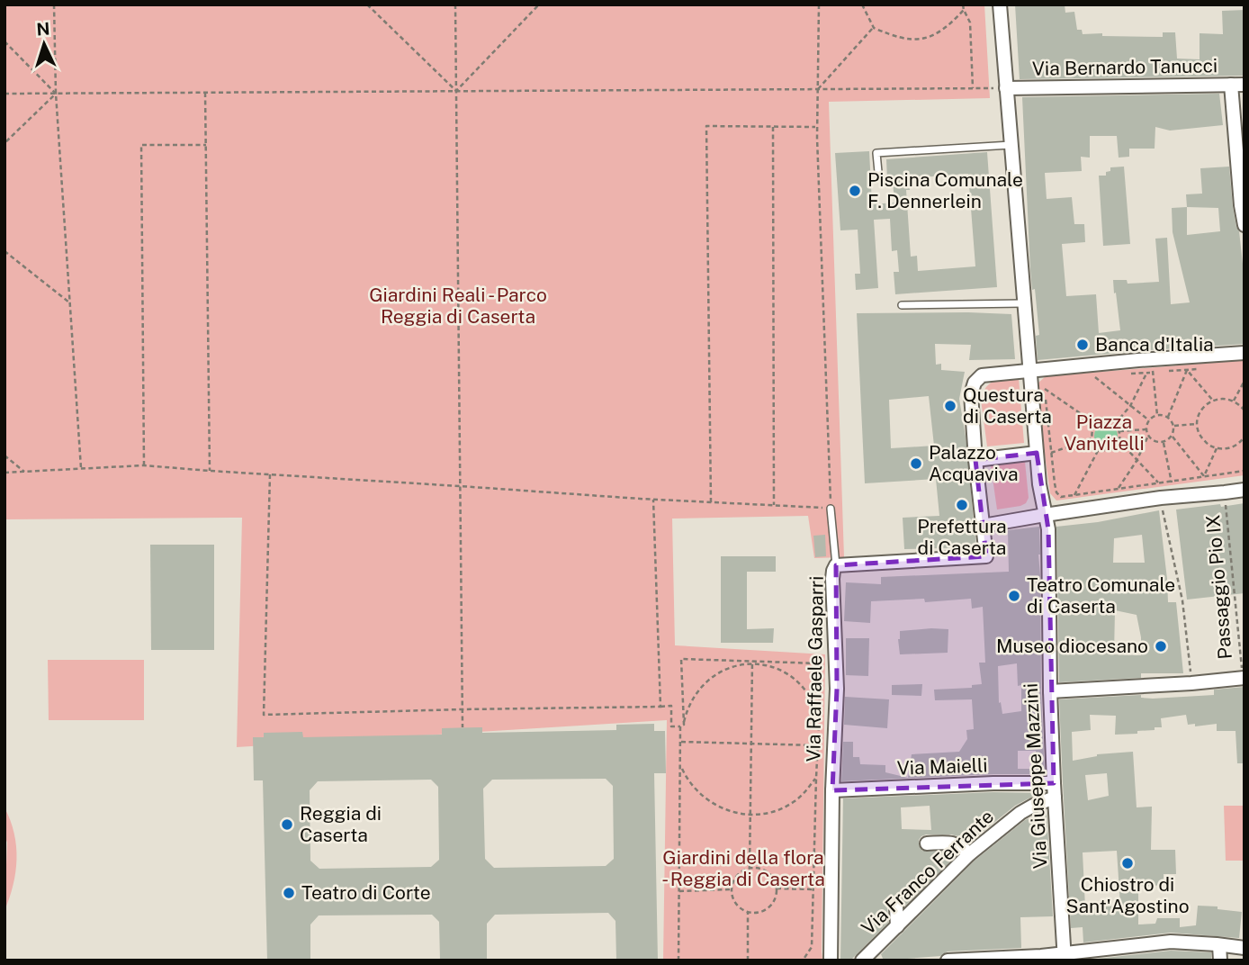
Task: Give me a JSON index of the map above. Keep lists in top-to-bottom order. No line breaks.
{"streets":{"street":["Via Bernardo Tanucci","Via Raffaele Gasparri","Via Maielli","Via Giuseppe Mazzini","Via Franco Ferrante"],"path":["Passaggio Pio IX"]},"crossings":[["Via Bernardo Tanucci","Via Giuseppe Mazzini"],["Via Raffaele Gasparri","Via Maielli"],["Via Maielli","Via Giuseppe Mazzini"],["Via Giuseppe Mazzini","Via Franco Ferrante"]],"parks":["Giardini Reali - Parco Reggia di Caserta","Piazza Vanvitelli","Giardini della flora - Reggia di Caserta"],"places":["Piscina Comunale F. Dennerlein","Banca d'Italia","Questura di Caserta","Palazzo Acquaviva","Prefettura di Caserta","Teatro Comunale di Caserta","Museo diocesano","Reggia di Caserta","Chiostro di Sant'Agostino","Teatro di Corte"],"north":"top"}
